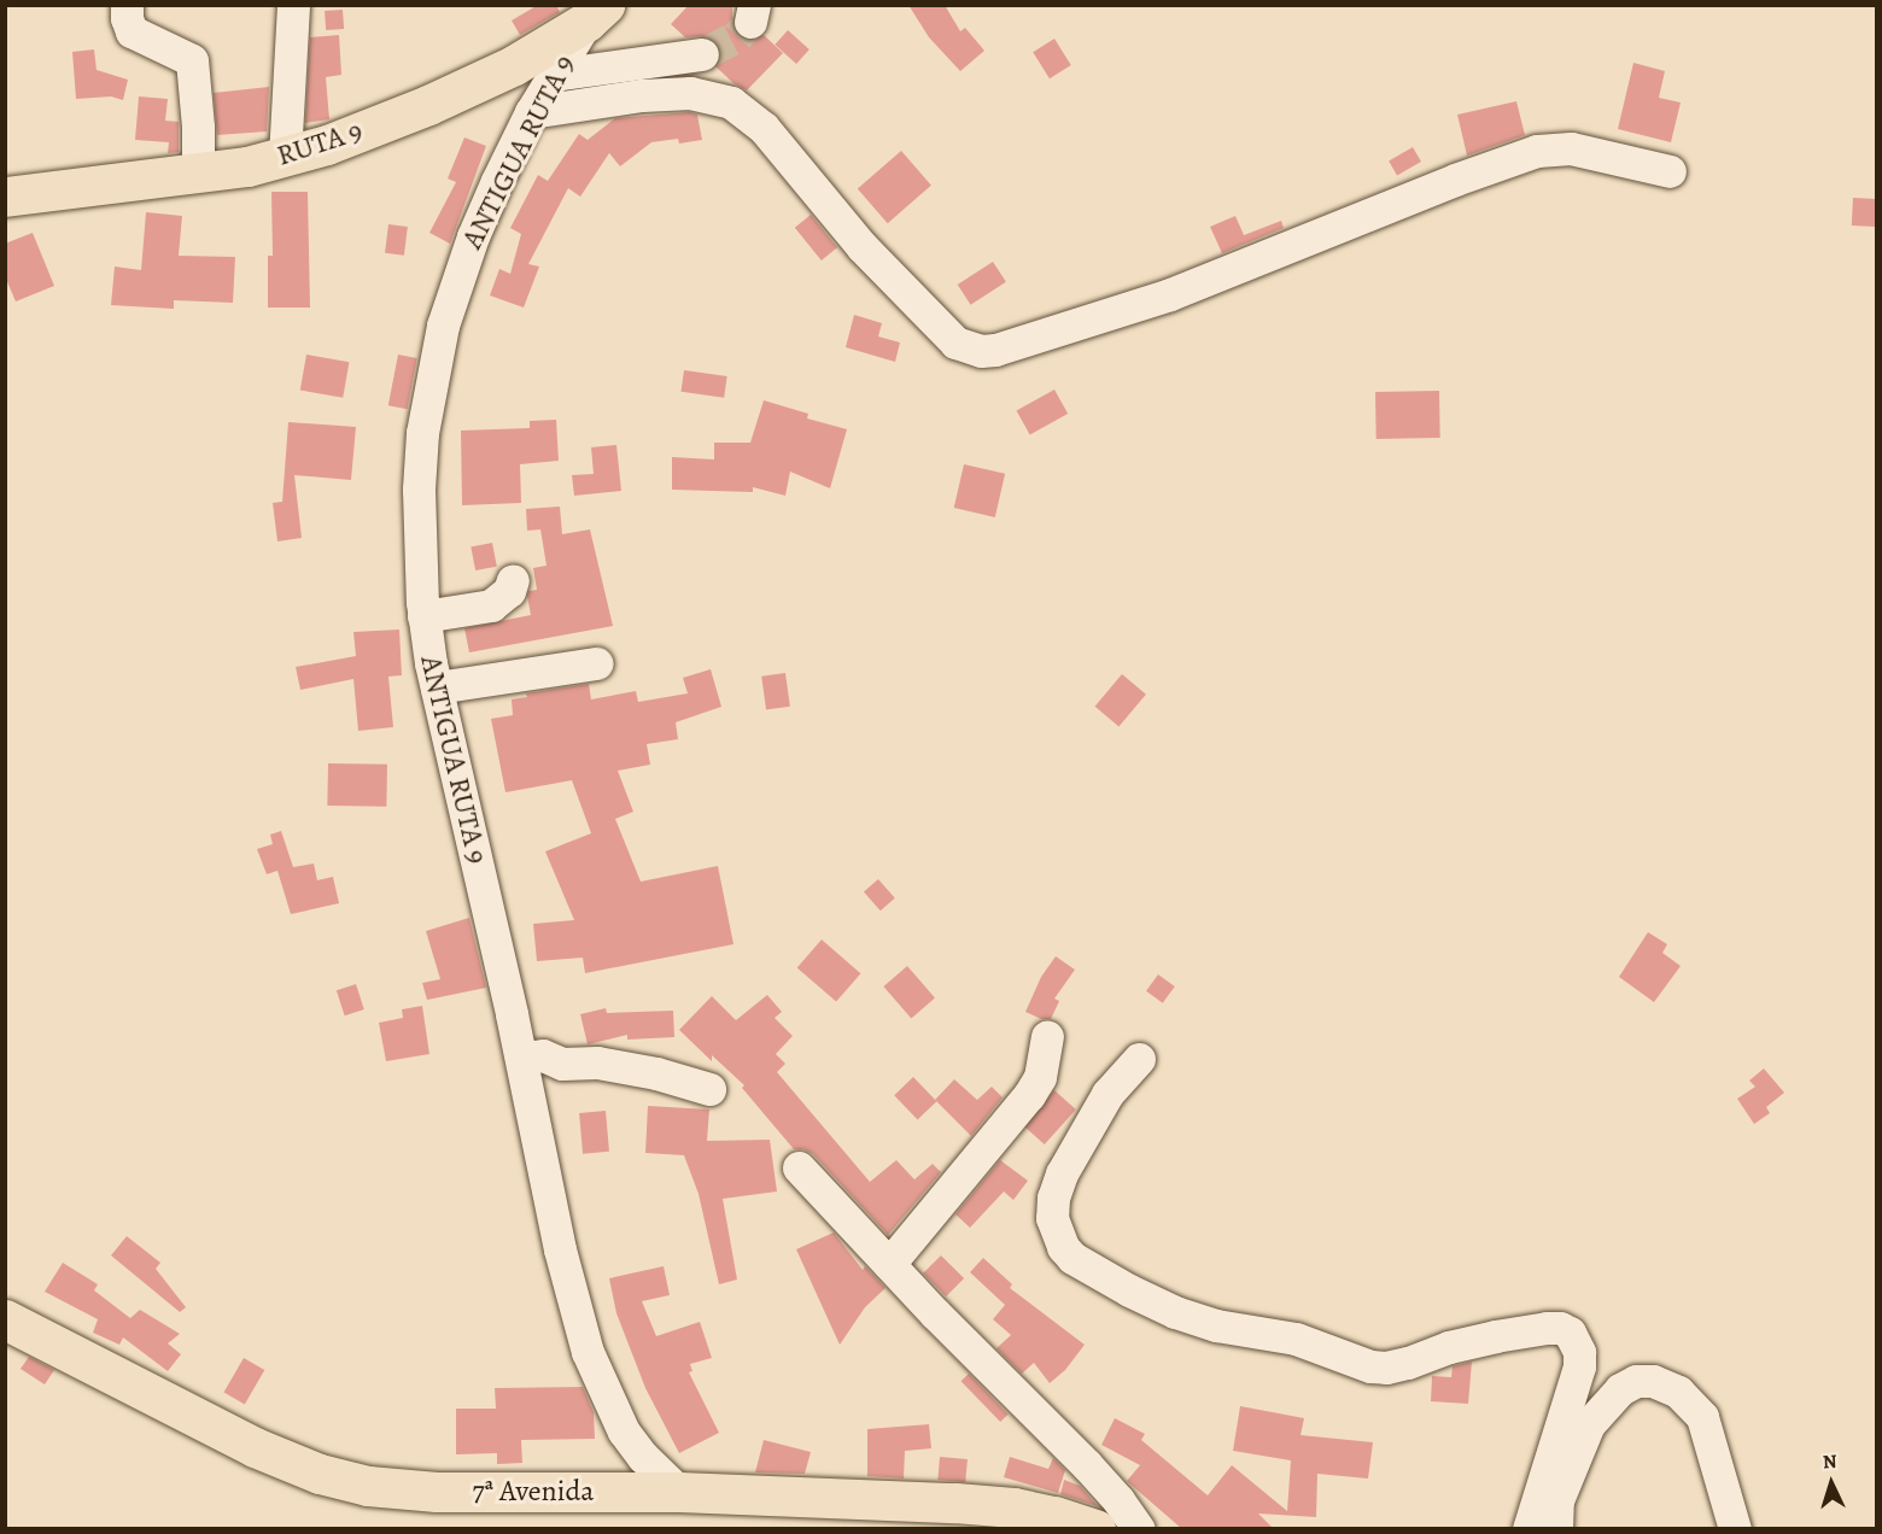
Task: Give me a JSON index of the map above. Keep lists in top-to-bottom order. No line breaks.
{"streets":{"main road":["RUTA 9","7ª Avenida"],"street":["ANTIGUA RUTA 9"]},"crossings":[["RUTA 9","ANTIGUA RUTA 9"],["ANTIGUA RUTA 9","7ª Avenida"]],"north":"top"}
